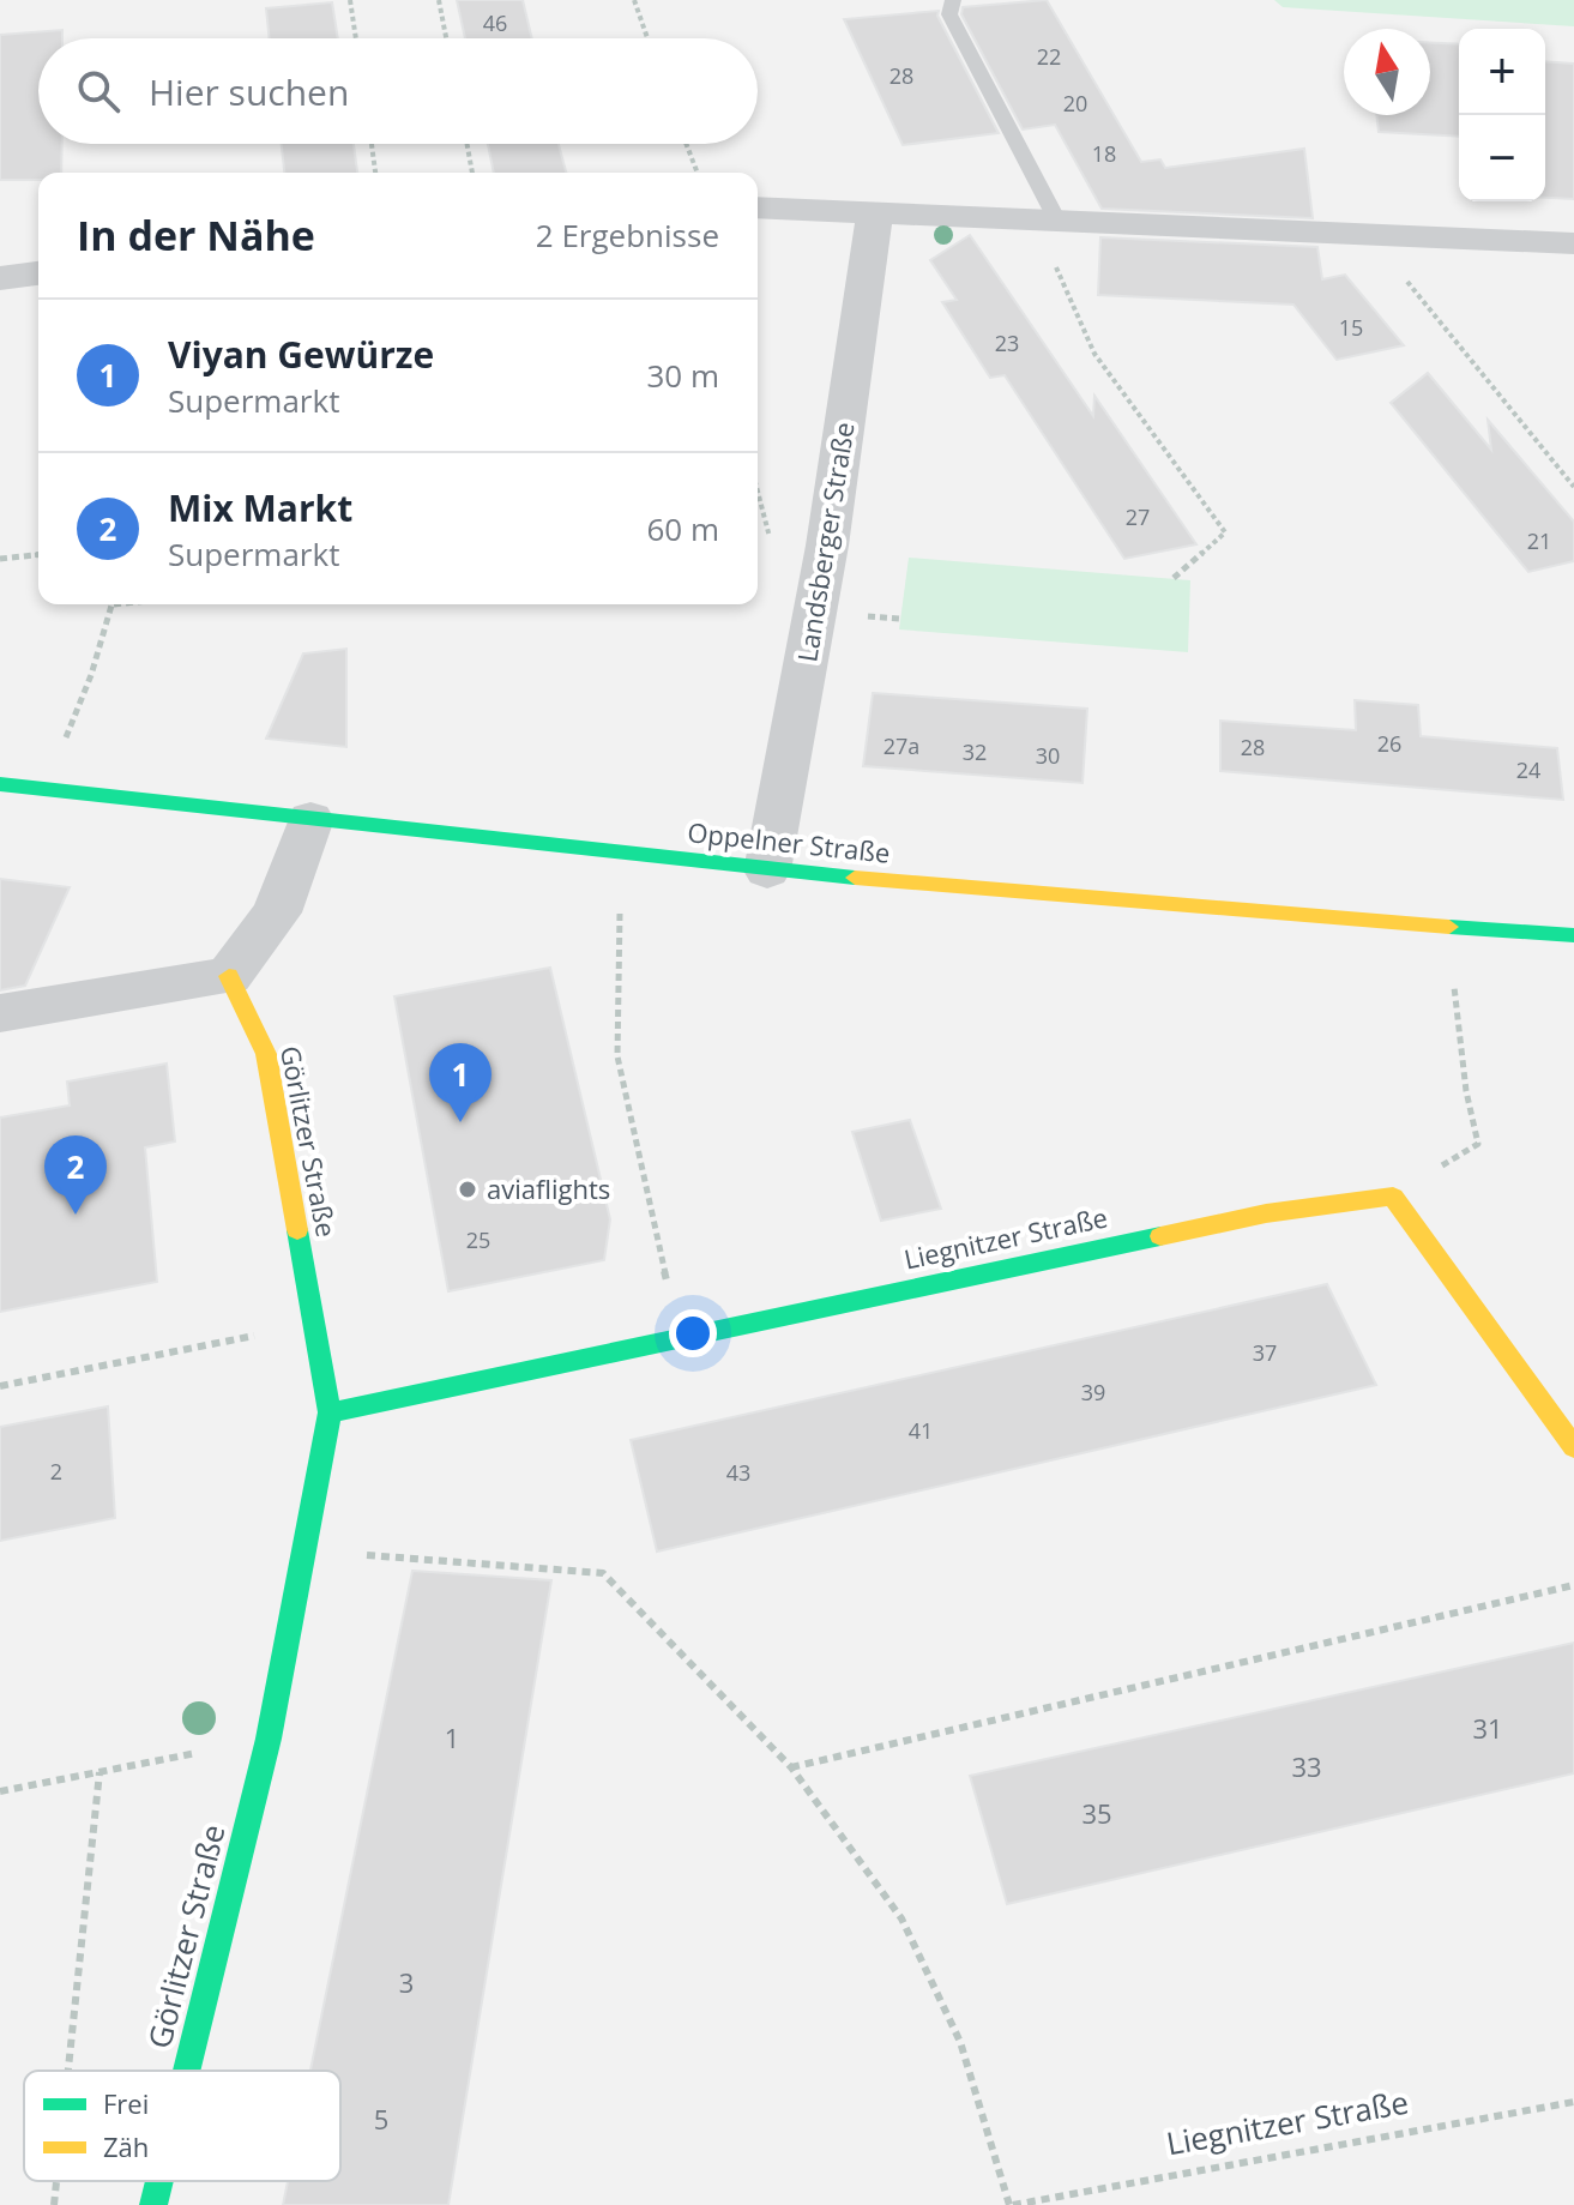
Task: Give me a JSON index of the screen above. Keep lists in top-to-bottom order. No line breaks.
{"streets":{"street":["Landsberger Straße","Oppelner Straße","Görlitzer Straße","Liegnitzer Straße"]},"crossings":[["Landsberger Straße","Oppelner Straße"],["Görlitzer Straße","Liegnitzer Straße"]],"places":["aviaflights"],"house_numbers":["46","22","28","20","18","15","23","27","21","26","27a","28","32","30","24","25","37","39","41","2","43","31","1","33","35","3","5"],"legend":["Frei","Zäh"],"north":"top","page":{"map_buttons":["+","−"],"search":"Hier suchen","heading":["In der Nähe","2 Ergebnisse"],"list":[{"mark":"1","name":"Viyan Gewürze","note":"Supermarkt","value":"30 m"},{"mark":"2","name":"Mix Markt","note":"Supermarkt","value":"60 m"}],"pins":["1","2"]}}
